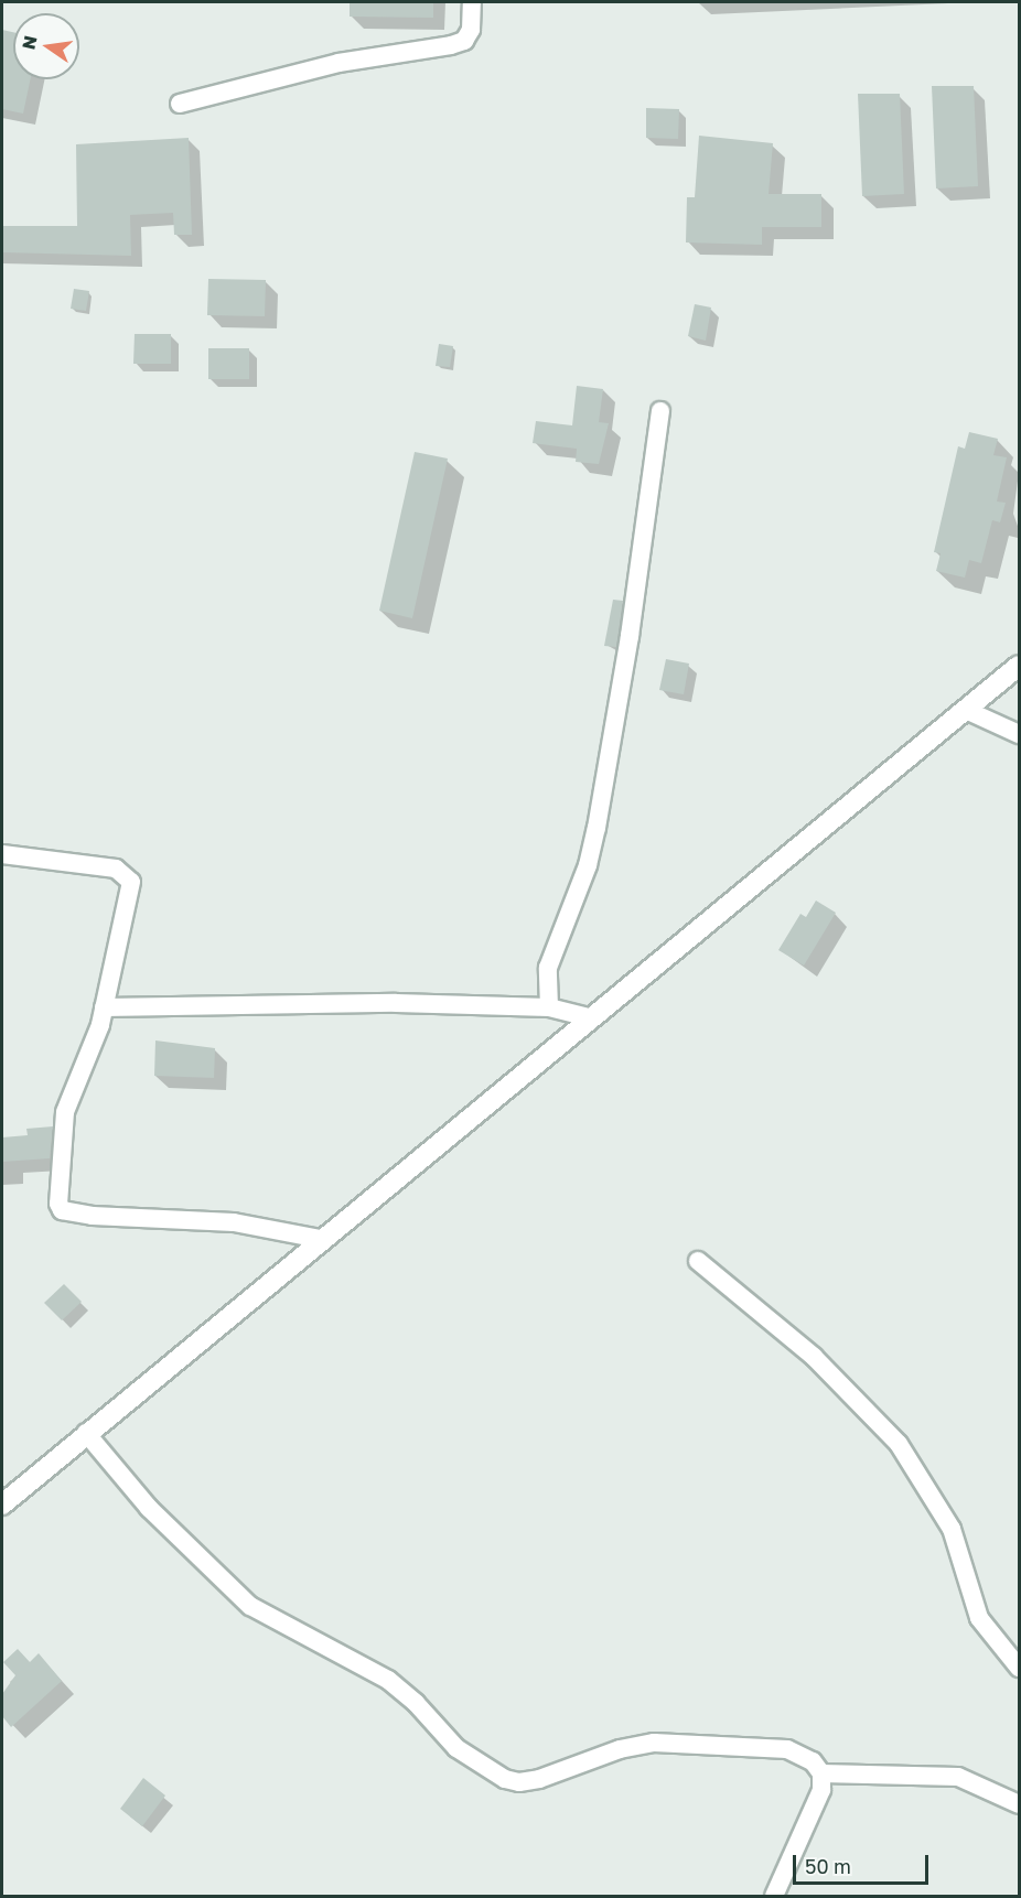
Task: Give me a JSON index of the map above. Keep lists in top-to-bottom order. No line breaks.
{"scale_bar":"50 m","north":"left"}
